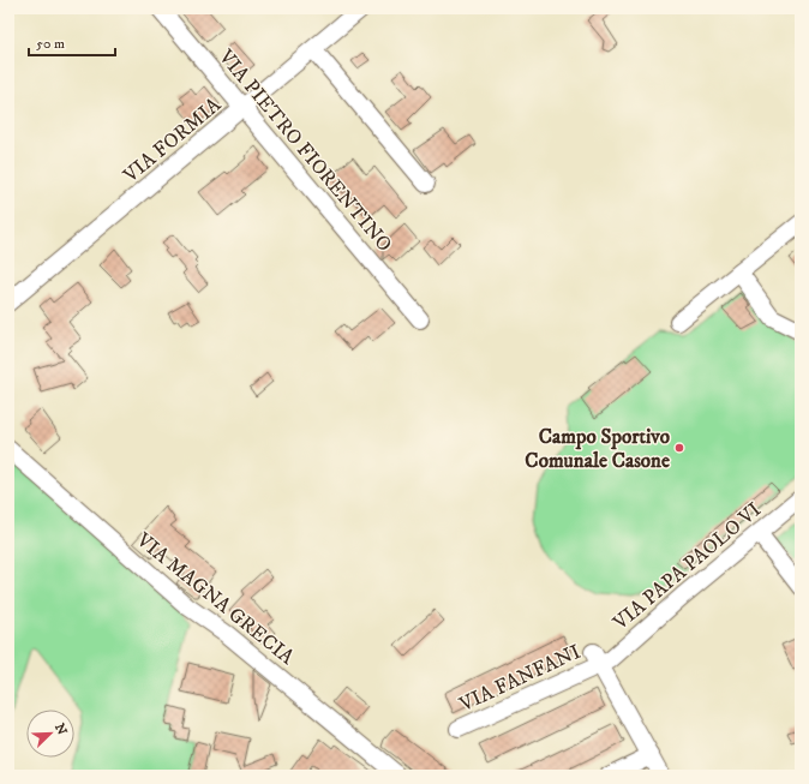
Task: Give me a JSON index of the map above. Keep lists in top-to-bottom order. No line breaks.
{"streets":{"street":["VIA FORMIA","VIA PIETRO FIORENTINO","VIA PAPA PAOLO VI","VIA MAGNA GRECIA","VIA FANFANI"]},"crossings":[["VIA FORMIA","VIA PIETRO FIORENTINO"],["VIA PAPA PAOLO VI","VIA FANFANI"]],"places":["Campo Sportivo Comunale Casone"],"scale_bar":"50 m","north":"top right"}
